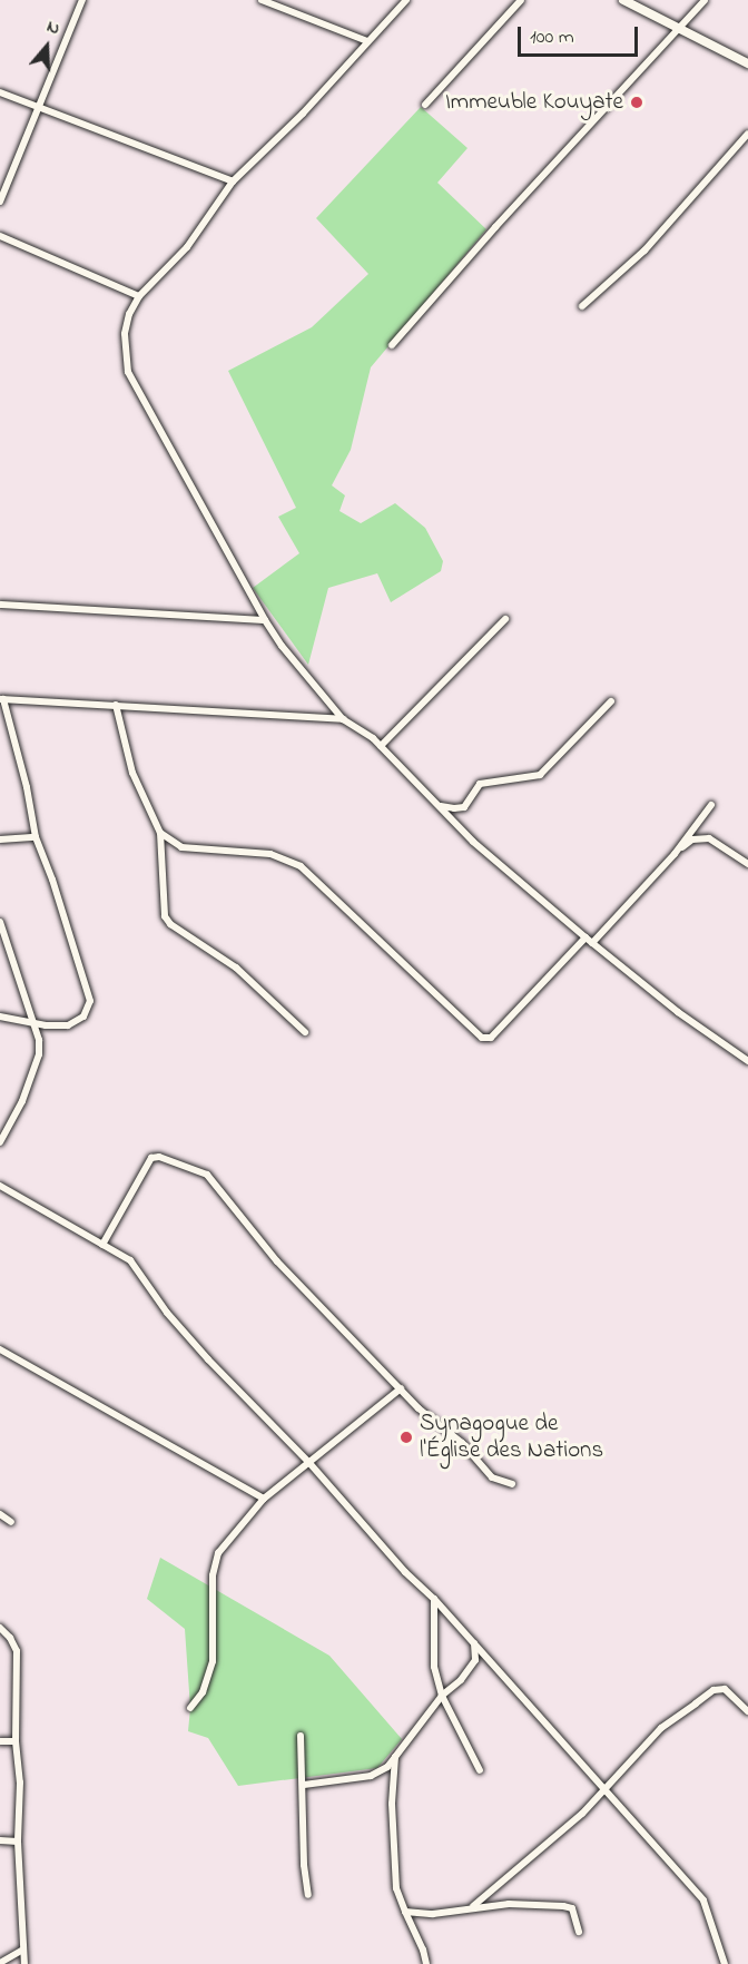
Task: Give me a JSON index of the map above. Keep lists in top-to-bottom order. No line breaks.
{"places":["Immeuble Kouyate","Synagogue de l'Église des Nations"],"scale_bar":"100 m","north":"top"}
